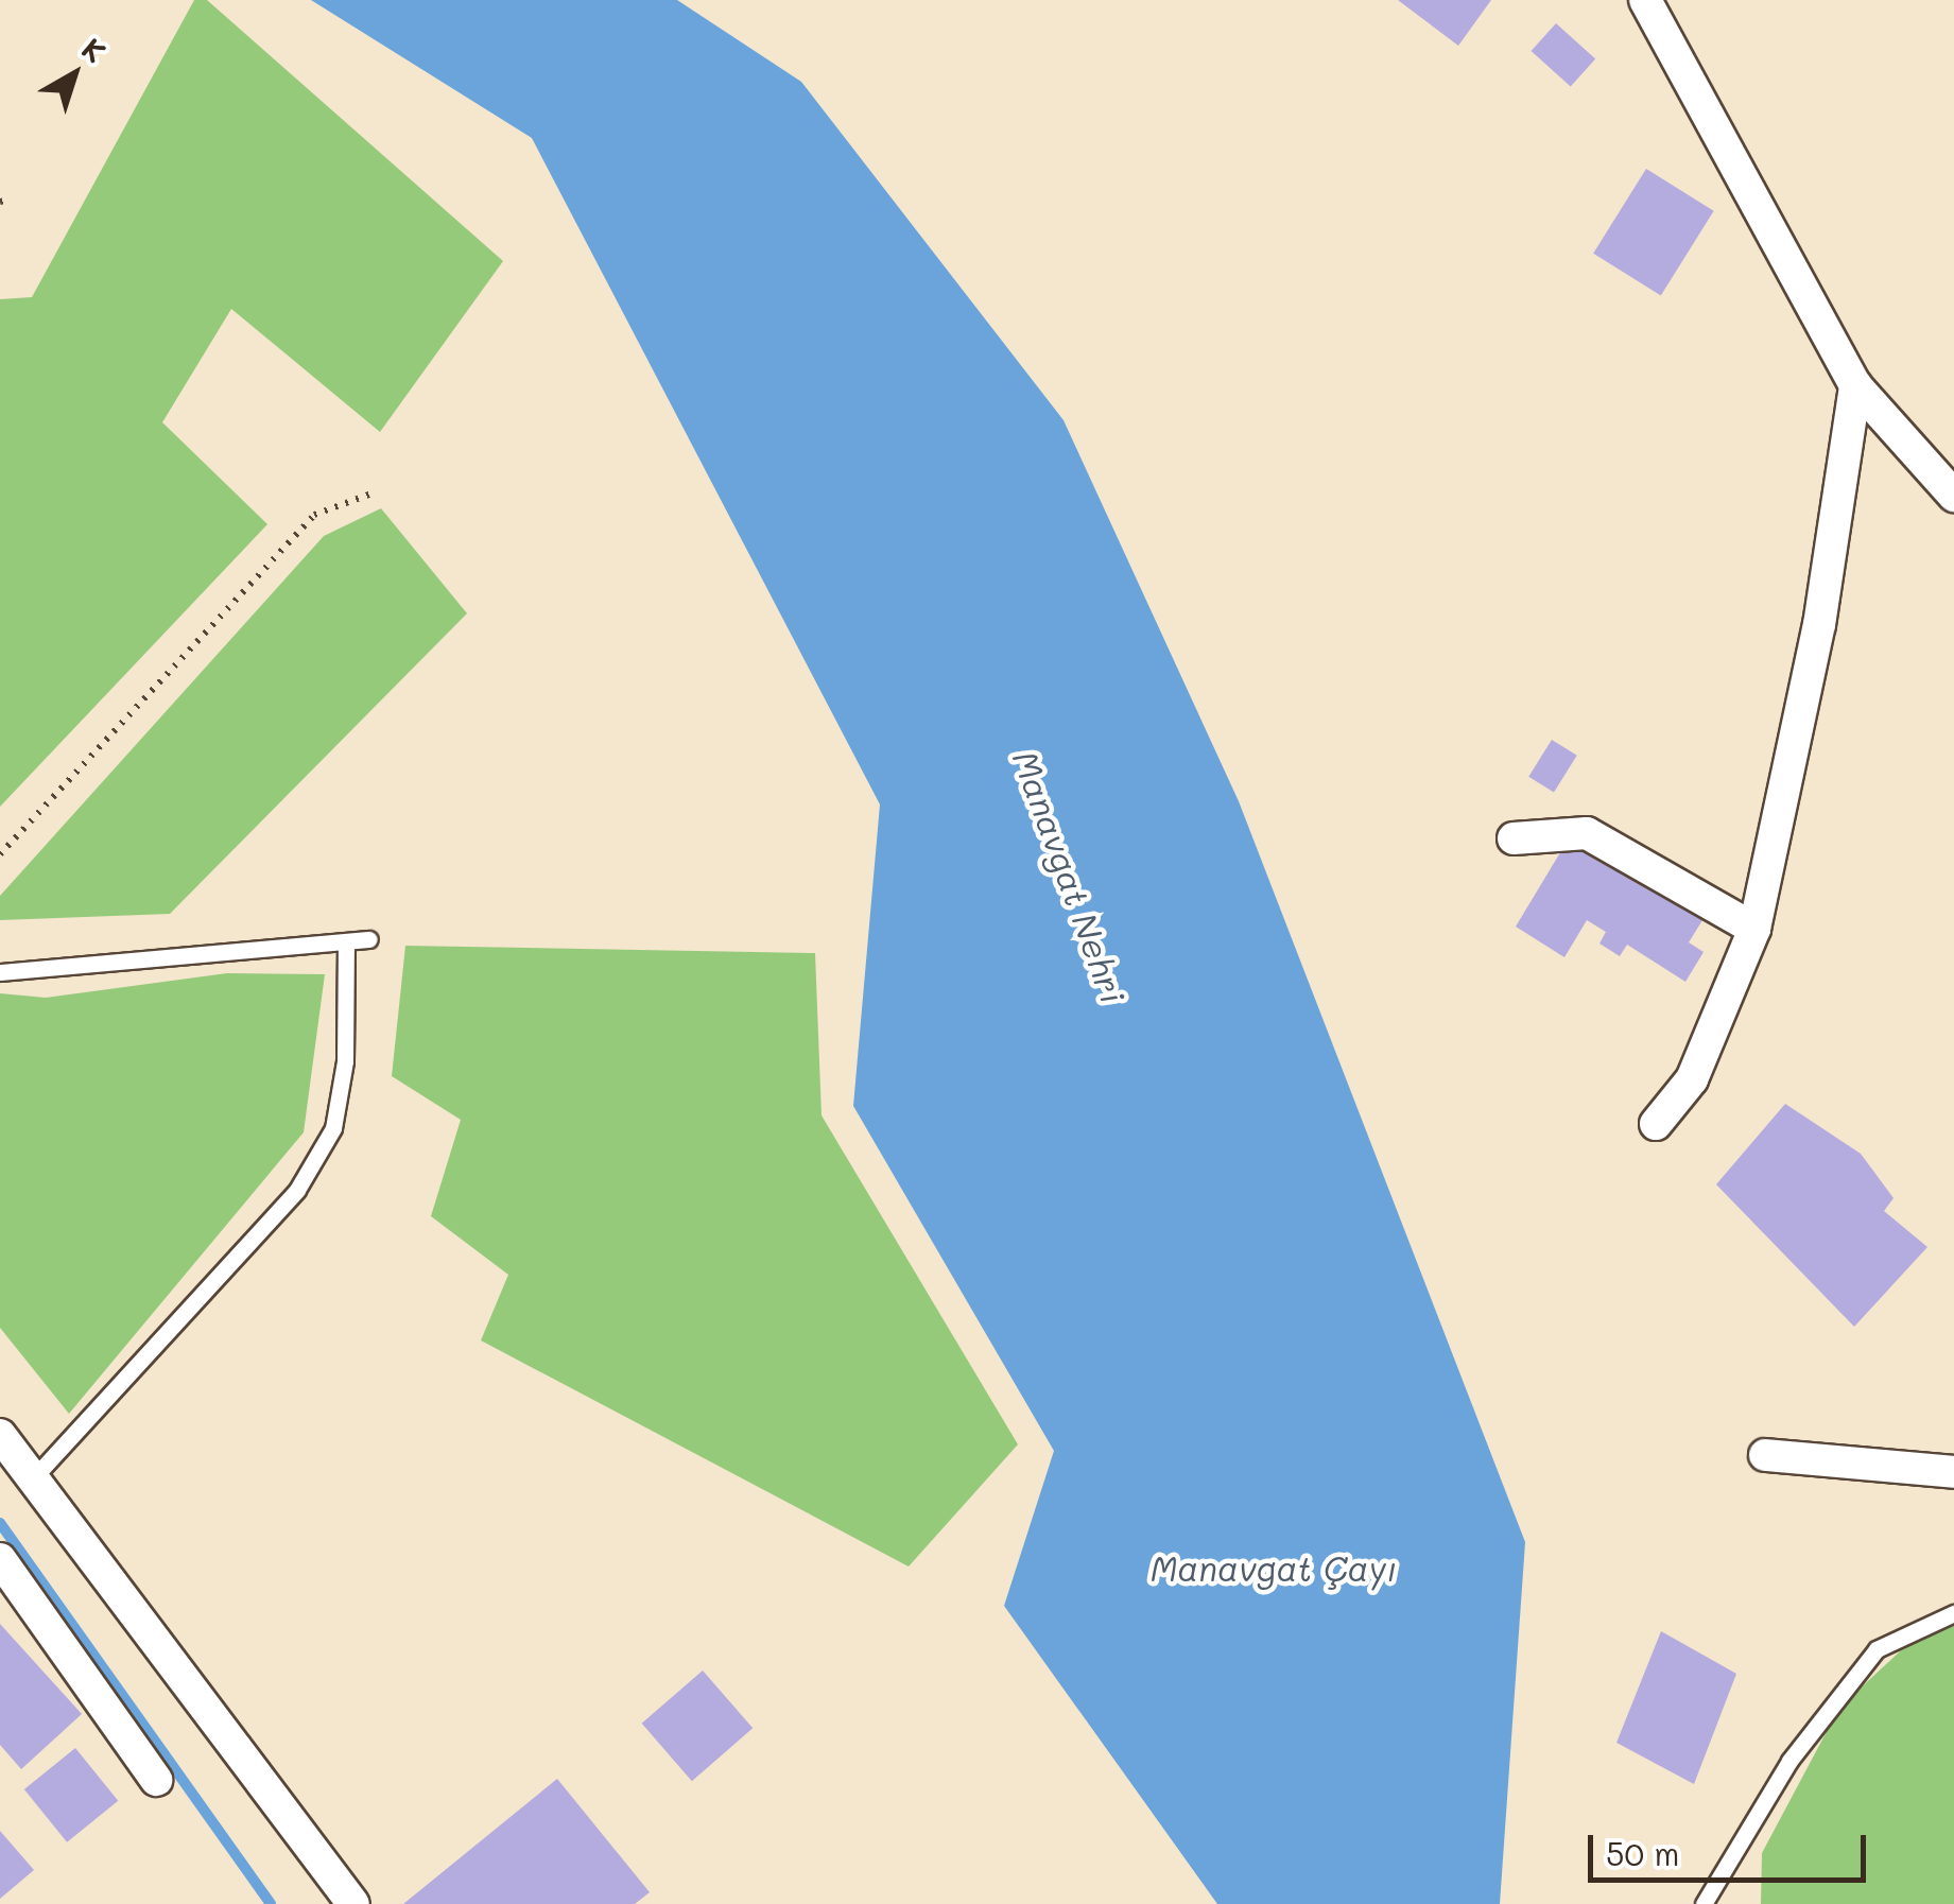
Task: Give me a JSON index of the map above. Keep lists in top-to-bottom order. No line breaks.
{"water":["Manavgat Nehri","Manavgat Çayı"],"scale_bar":"50 m","north":"top right"}
